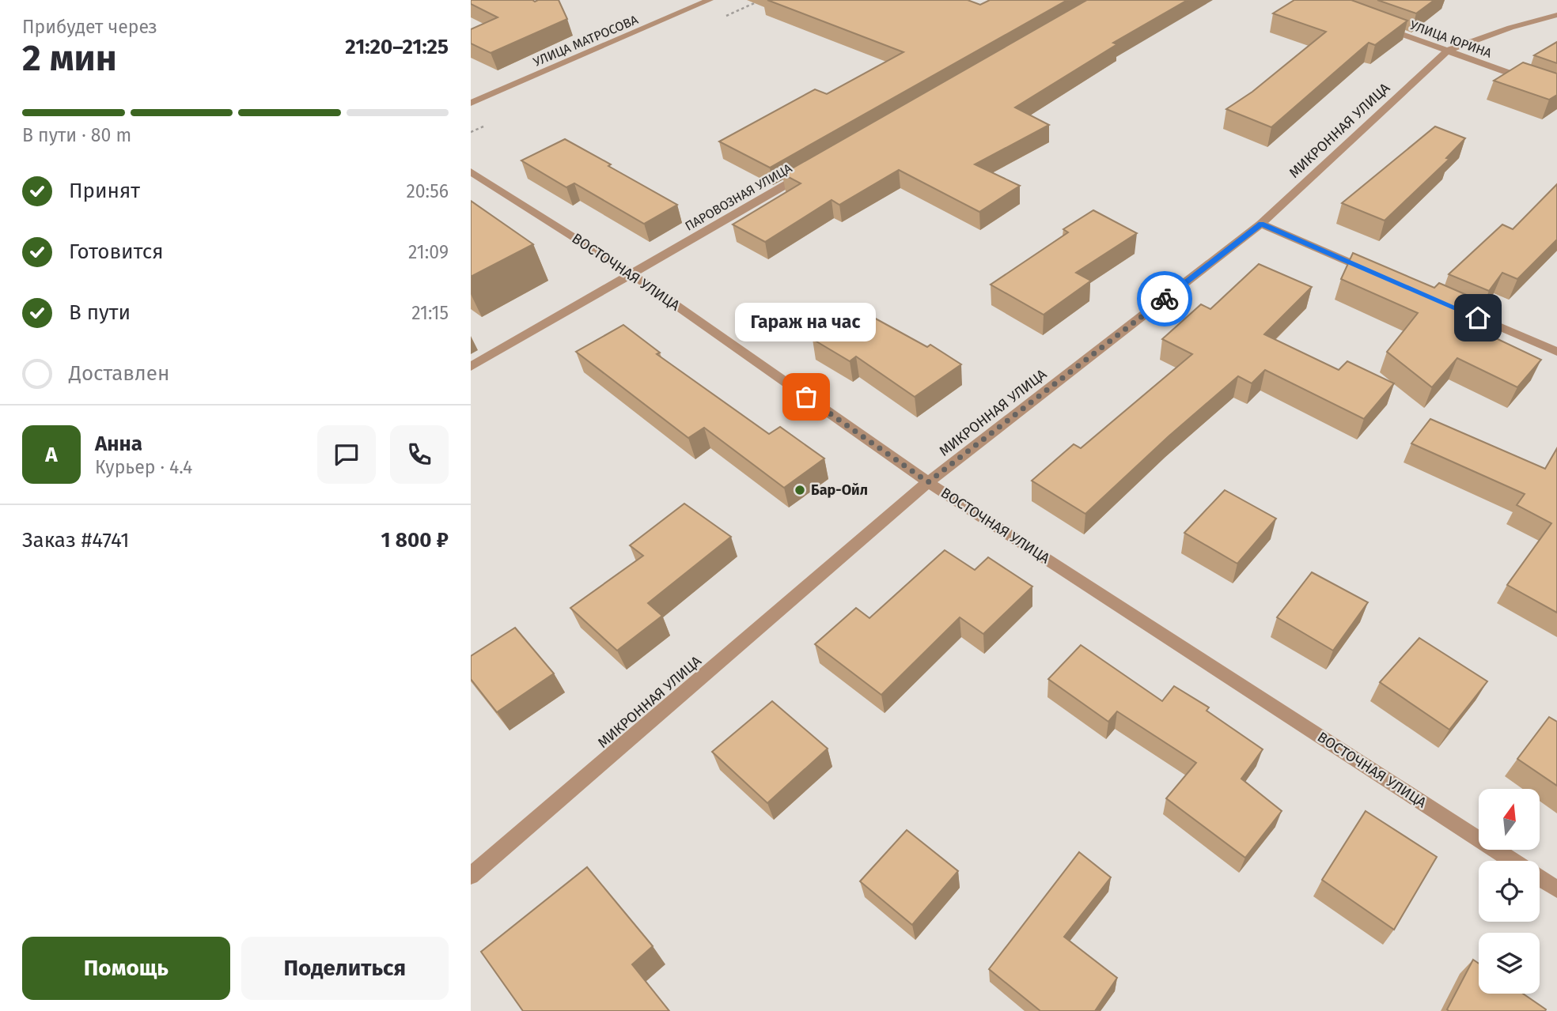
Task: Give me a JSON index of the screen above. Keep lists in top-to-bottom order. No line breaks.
{"streets":{"street":["УЛИЦА ЮРИНА","УЛИЦА МАТРОСОВА","МИКРОННАЯ УЛИЦА","ПАРОВОЗНАЯ УЛИЦА","ВОСТОЧНАЯ УЛИЦА"]},"crossings":[["УЛИЦА ЮРИНА","МИКРОННАЯ УЛИЦА"],["МИКРОННАЯ УЛИЦА","ВОСТОЧНАЯ УЛИЦА"],["ПАРОВОЗНАЯ УЛИЦА","ВОСТОЧНАЯ УЛИЦА"]],"places":["Гараж на час","Бар-Ойл"],"north":"top","page":{"heading":["2 мин","Прибудет через","21:20–21:25"],"panel":["Анна","Курьер · 4.4","Заказ #4741","1 800 ₽"],"bar":"В пути · 80 m","list":[["Принят","20:56"],["Готовится","21:09"],["В пути","21:15"],"Доставлен"],"bubble":"Гараж на час","round":"А","buttons":["Помощь","Поделиться"]}}
